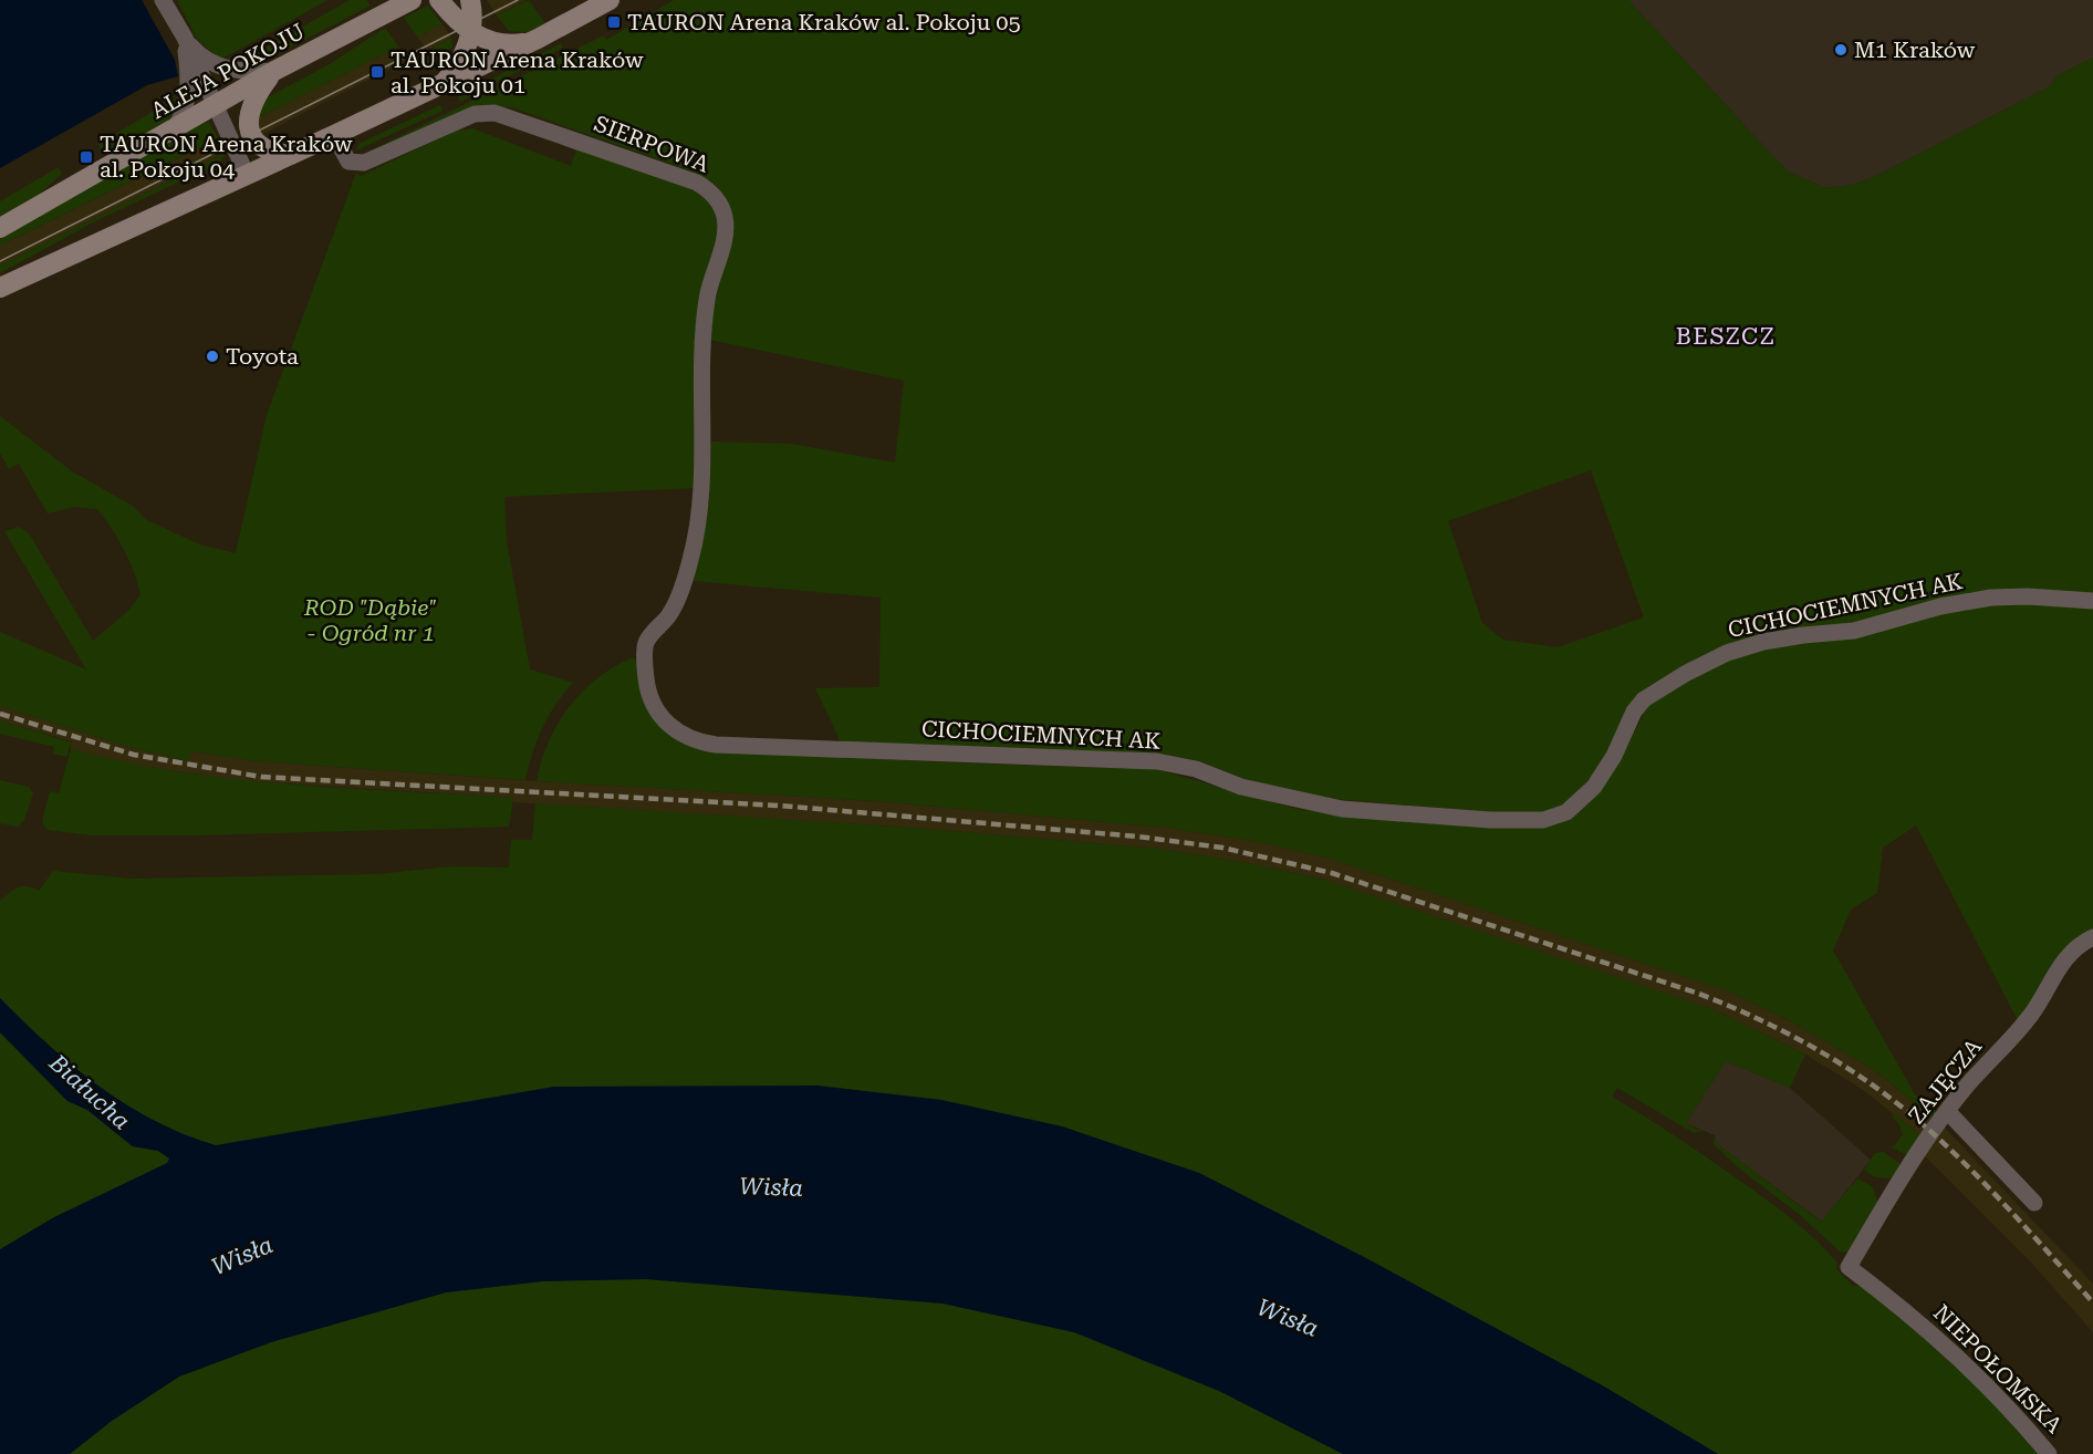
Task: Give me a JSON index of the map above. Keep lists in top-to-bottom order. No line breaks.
{"streets":{"main road":["ALEJA POKOJU"],"street":["SIERPOWA","CICHOCIEMNYCH AK","ZAJĘCZA","NIEPOŁOMSKA"]},"crossings":[["SIERPOWA","CICHOCIEMNYCH AK"],["ZAJĘCZA","NIEPOŁOMSKA"]],"districts":["BESZCZ"],"water":["Białucha","Wisła"],"parks":["ROD \"Dąbie\" - Ogród nr 1"],"places":{"transit":["TAURON Arena Kraków al. Pokoju 05","TAURON Arena Kraków al. Pokoju 01","TAURON Arena Kraków al. Pokoju 04"],"other":["M1 Kraków","Toyota"]}}
